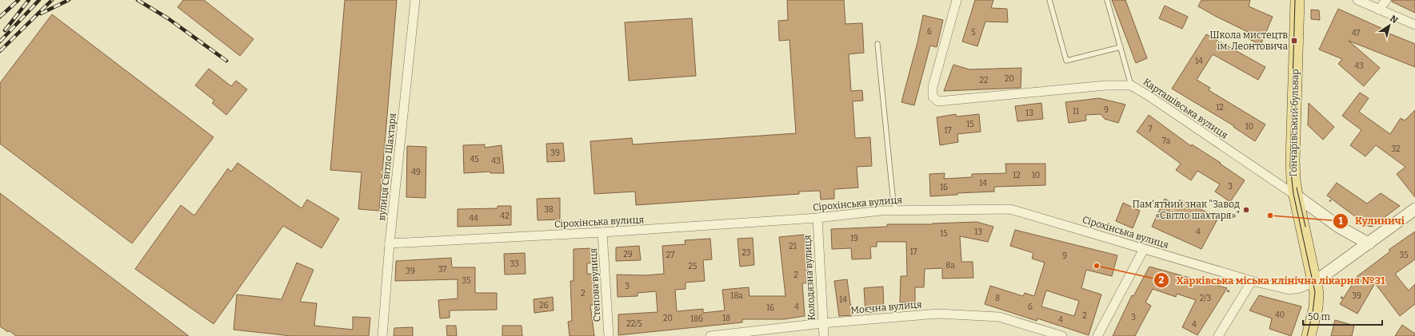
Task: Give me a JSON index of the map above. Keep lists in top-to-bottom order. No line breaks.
{"streets":{"main road":["Гончарівський бульвар"],"street":["Карташівська вулиця","вулиця Світло Шахтаря","Сірохінська вулиця","Колодязна вулиця","Степова вулиця","Моєчна вулиця"]},"crossings":[["Карташівська вулиця","Гончарівський бульвар"],["Гончарівський бульвар","Сірохінська вулиця"],["вулиця Світло Шахтаря","Сірохінська вулиця"],["Сірохінська вулиця","Колодязна вулиця"],["Сірохінська вулиця","Степова вулиця"],["Колодязна вулиця","Моєчна вулиця"]],"places":{"transit":["Школа мистецтв ім. Леонтовича"],"other":["Пам'ятний знак \"Завод «Світло шахтаря»\"","Кулиничі","Харківська міська клінічна лікарня №31"]},"house_numbers":["6","5","47","14","43","20","22","12","9","11","13","15","10","7","17","7а","32","39","45","43","49","12","10","14","3","16","38","42","44","13","4","15","19","21","17","23","29","27","35","9","33","8а","25","37","39","2","35","3","2","18а","39","8","2/3","14","26","4","6","16","40","2","3","20","18","18б","4","22/5","4"],"scale_bar":"50 m","north":"top right"}
